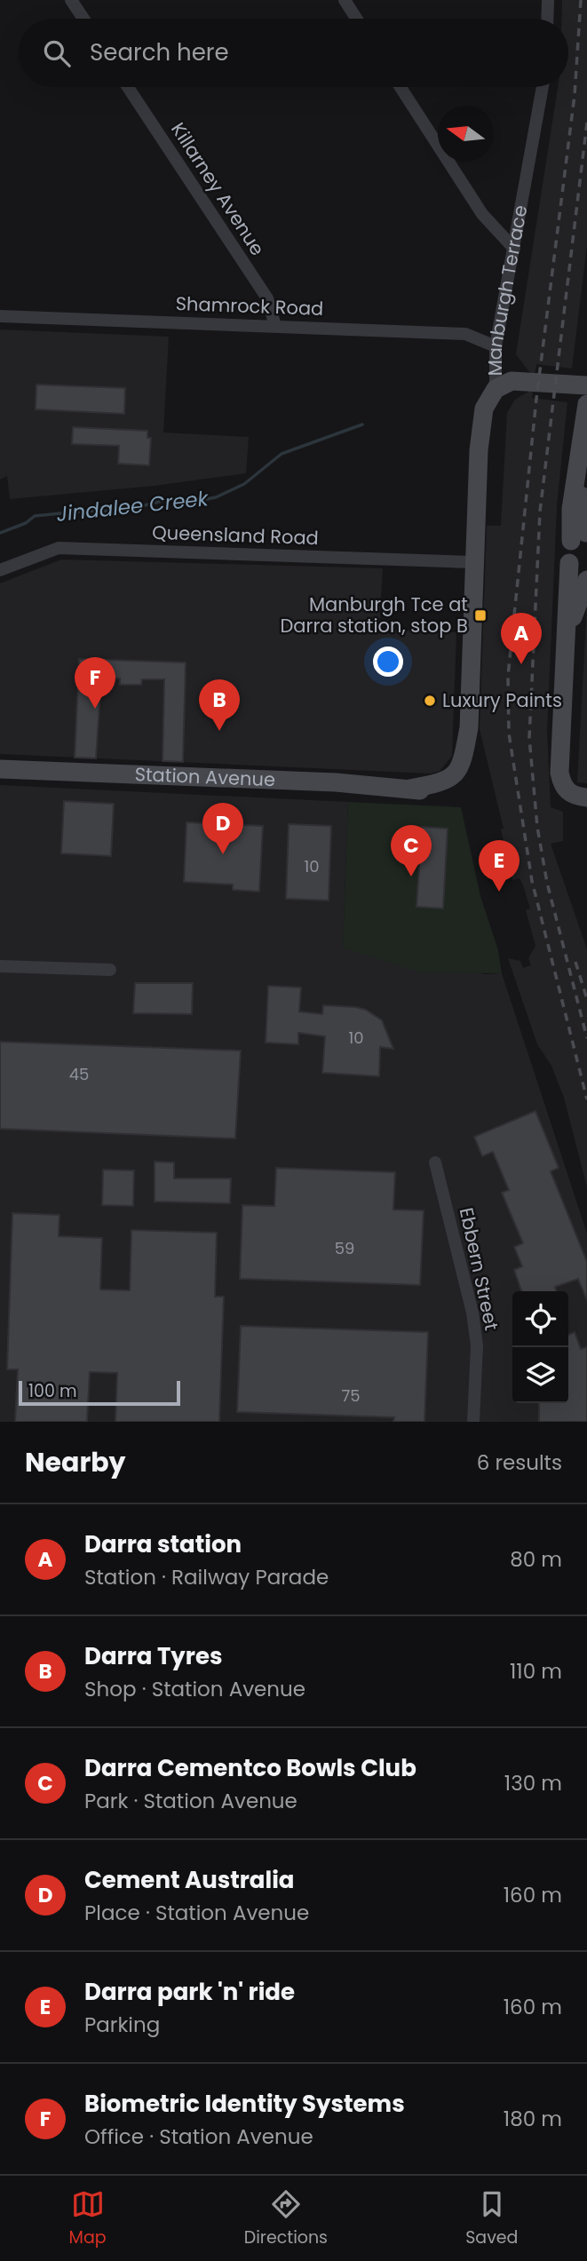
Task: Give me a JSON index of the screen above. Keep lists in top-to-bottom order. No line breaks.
{"streets":{"street":["Killarney Avenue","Manburgh Terrace","Shamrock Road","Queensland Road","Station Avenue","Ebbern Street"]},"crossings":[["Killarney Avenue","Shamrock Road"],["Manburgh Terrace","Shamrock Road"],["Manburgh Terrace","Queensland Road"],["Manburgh Terrace","Station Avenue"]],"water":["Jindalee Creek"],"places":{"transit":["Manburgh Tce at Darra station, stop B"],"other":["Luxury Paints"]},"house_numbers":["10","10","45","59","75"],"scale_bar":"100 m","north":"left","page":{"search":"Search here","pins":["A","F","B","D","C","E"],"scale":"100 m","heading":["Nearby","6 results"],"list":[{"mark":"A","name":"Darra station","note":"Station · Railway Parade","value":"80 m"},{"mark":"B","name":"Darra Tyres","note":"Shop · Station Avenue","value":"110 m"},{"mark":"C","name":"Darra Cementco Bowls Club","note":"Park · Station Avenue","value":"130 m"},{"mark":"D","name":"Cement Australia","note":"Place · Station Avenue","value":"160 m"},{"mark":"E","name":"Darra park 'n' ride","note":"Parking","value":"160 m"},{"mark":"F","name":"Biometric Identity Systems","note":"Office · Station Avenue","value":"180 m"}],"nav":["Map","Directions","Saved"]}}
